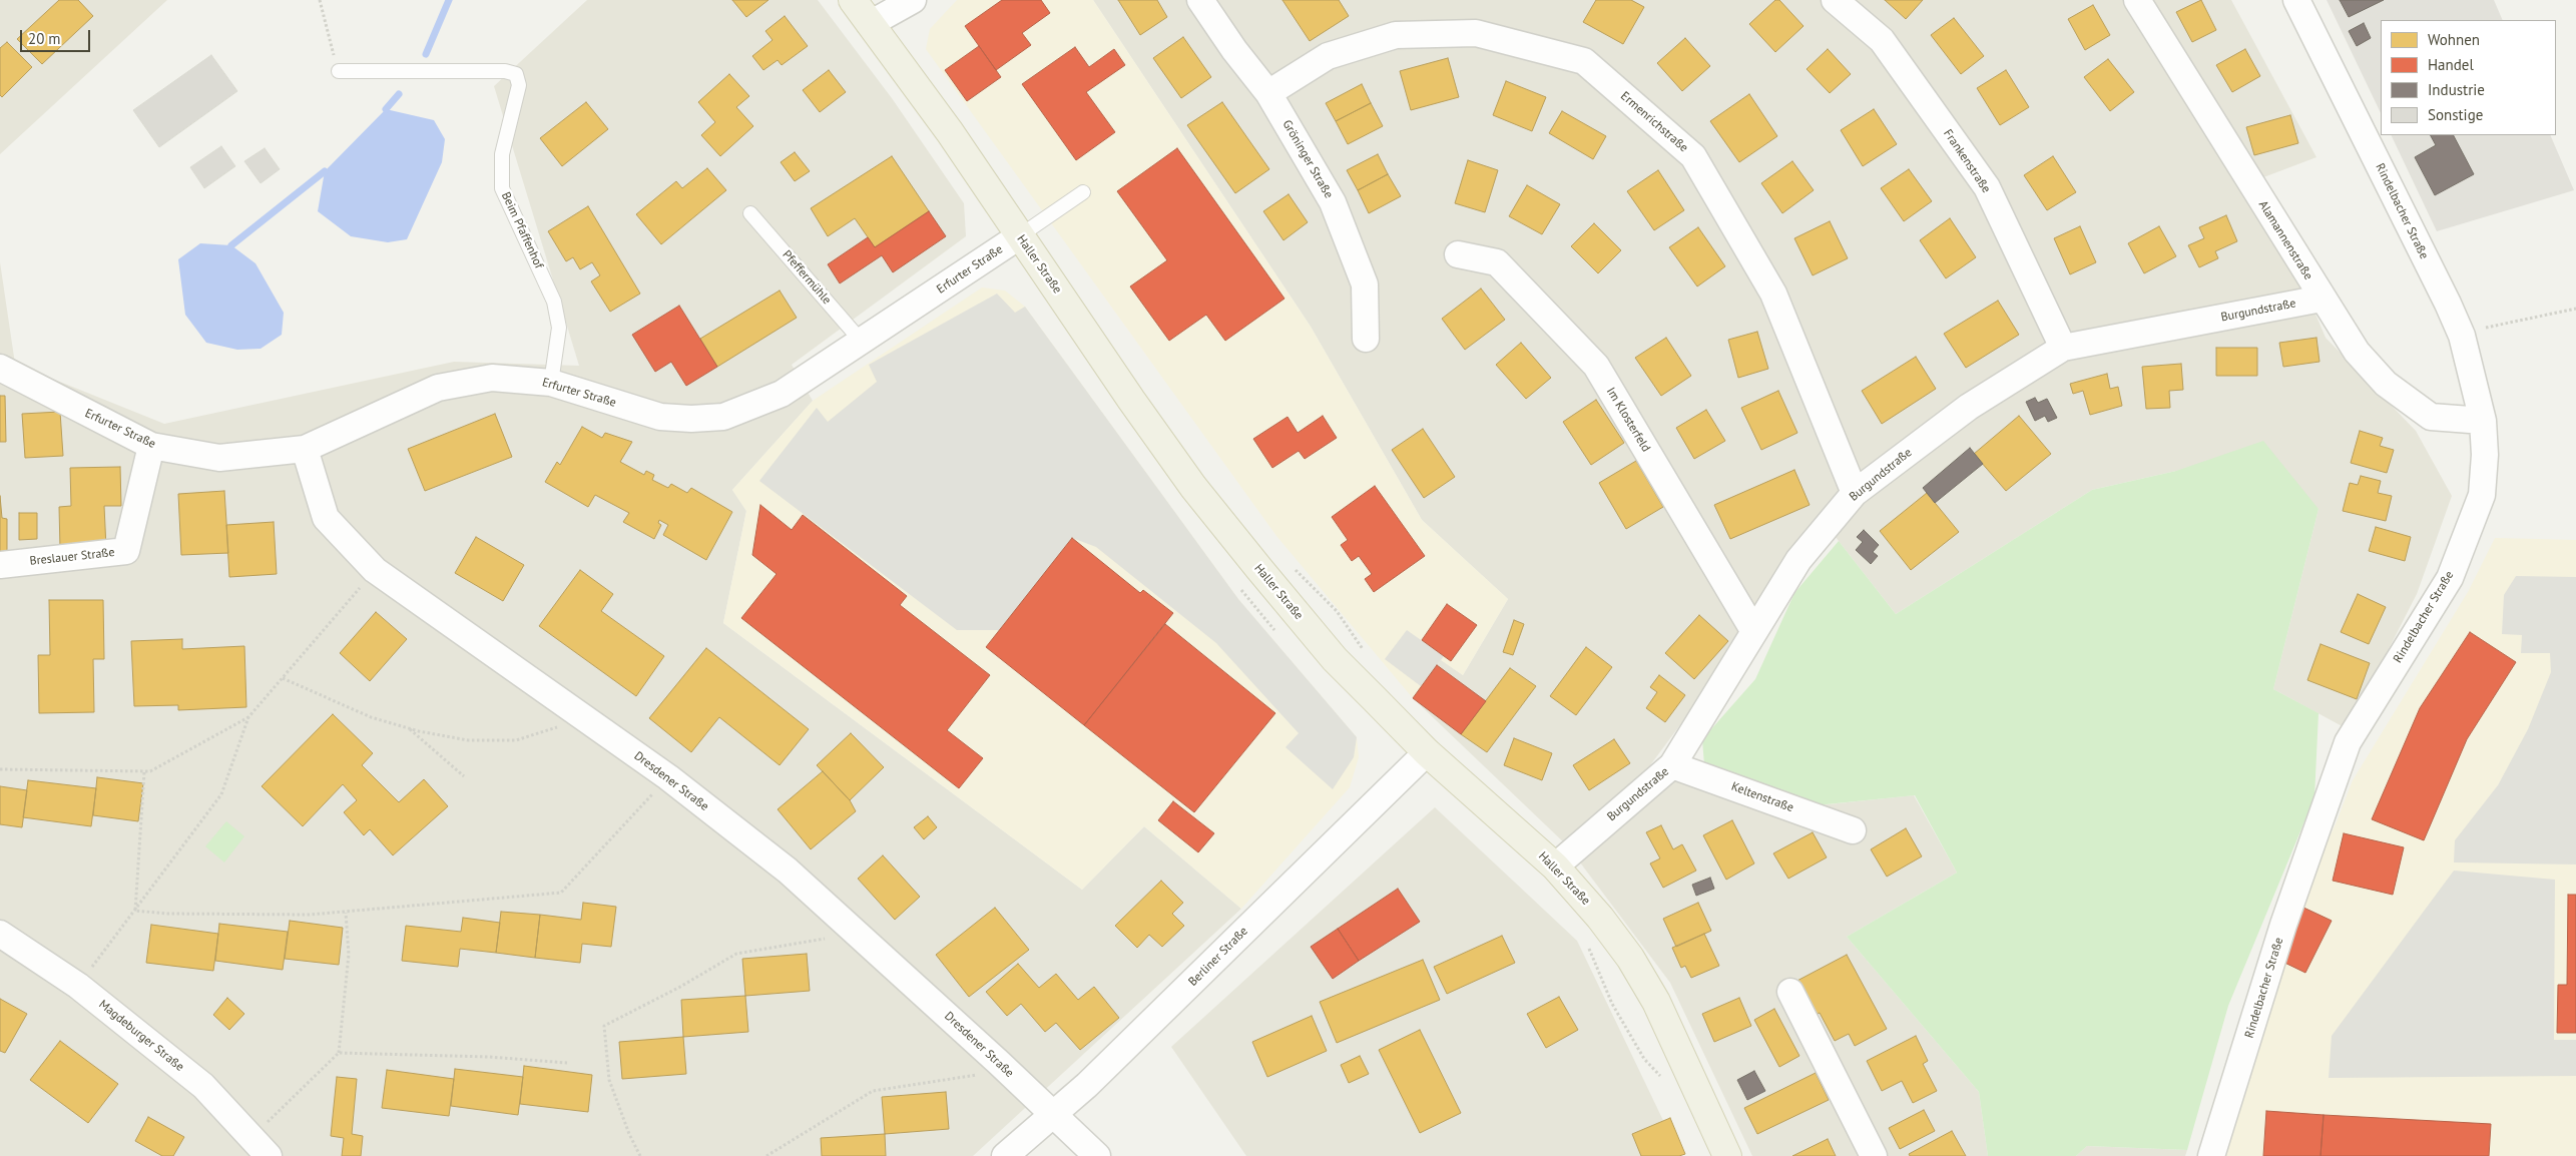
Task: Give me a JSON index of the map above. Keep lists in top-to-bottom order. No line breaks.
{"streets":{"main road":["Haller Straße"],"street":["Ermenrichstraße","Gröninger Straße","Frankenstraße","Rindelbacher Straße","Alamannenstraße","Erfurter Straße","Burgundstraße","Im Klosterfeld","Breslauer Straße","Dresdener Straße","Keltenstraße","Berliner Straße","Magdeburger Straße"],"lane":["Beim Pfaffenhof","Pfeffermühle"]},"crossings":[["Ermenrichstraße","Gröninger Straße"],["Ermenrichstraße","Burgundstraße"],["Frankenstraße","Burgundstraße"],["Rindelbacher Straße","Alamannenstraße"],["Beim Pfaffenhof","Erfurter Straße"],["Alamannenstraße","Burgundstraße"],["Haller Straße","Erfurter Straße"],["Haller Straße","Burgundstraße"],["Haller Straße","Berliner Straße"],["Erfurter Straße","Pfeffermühle"],["Erfurter Straße","Breslauer Straße"],["Erfurter Straße","Dresdener Straße"],["Burgundstraße","Im Klosterfeld"],["Burgundstraße","Keltenstraße"],["Dresdener Straße","Berliner Straße"]],"legend":["Wohnen","Handel","Industrie","Sonstige"],"scale_bar":"20 m"}
